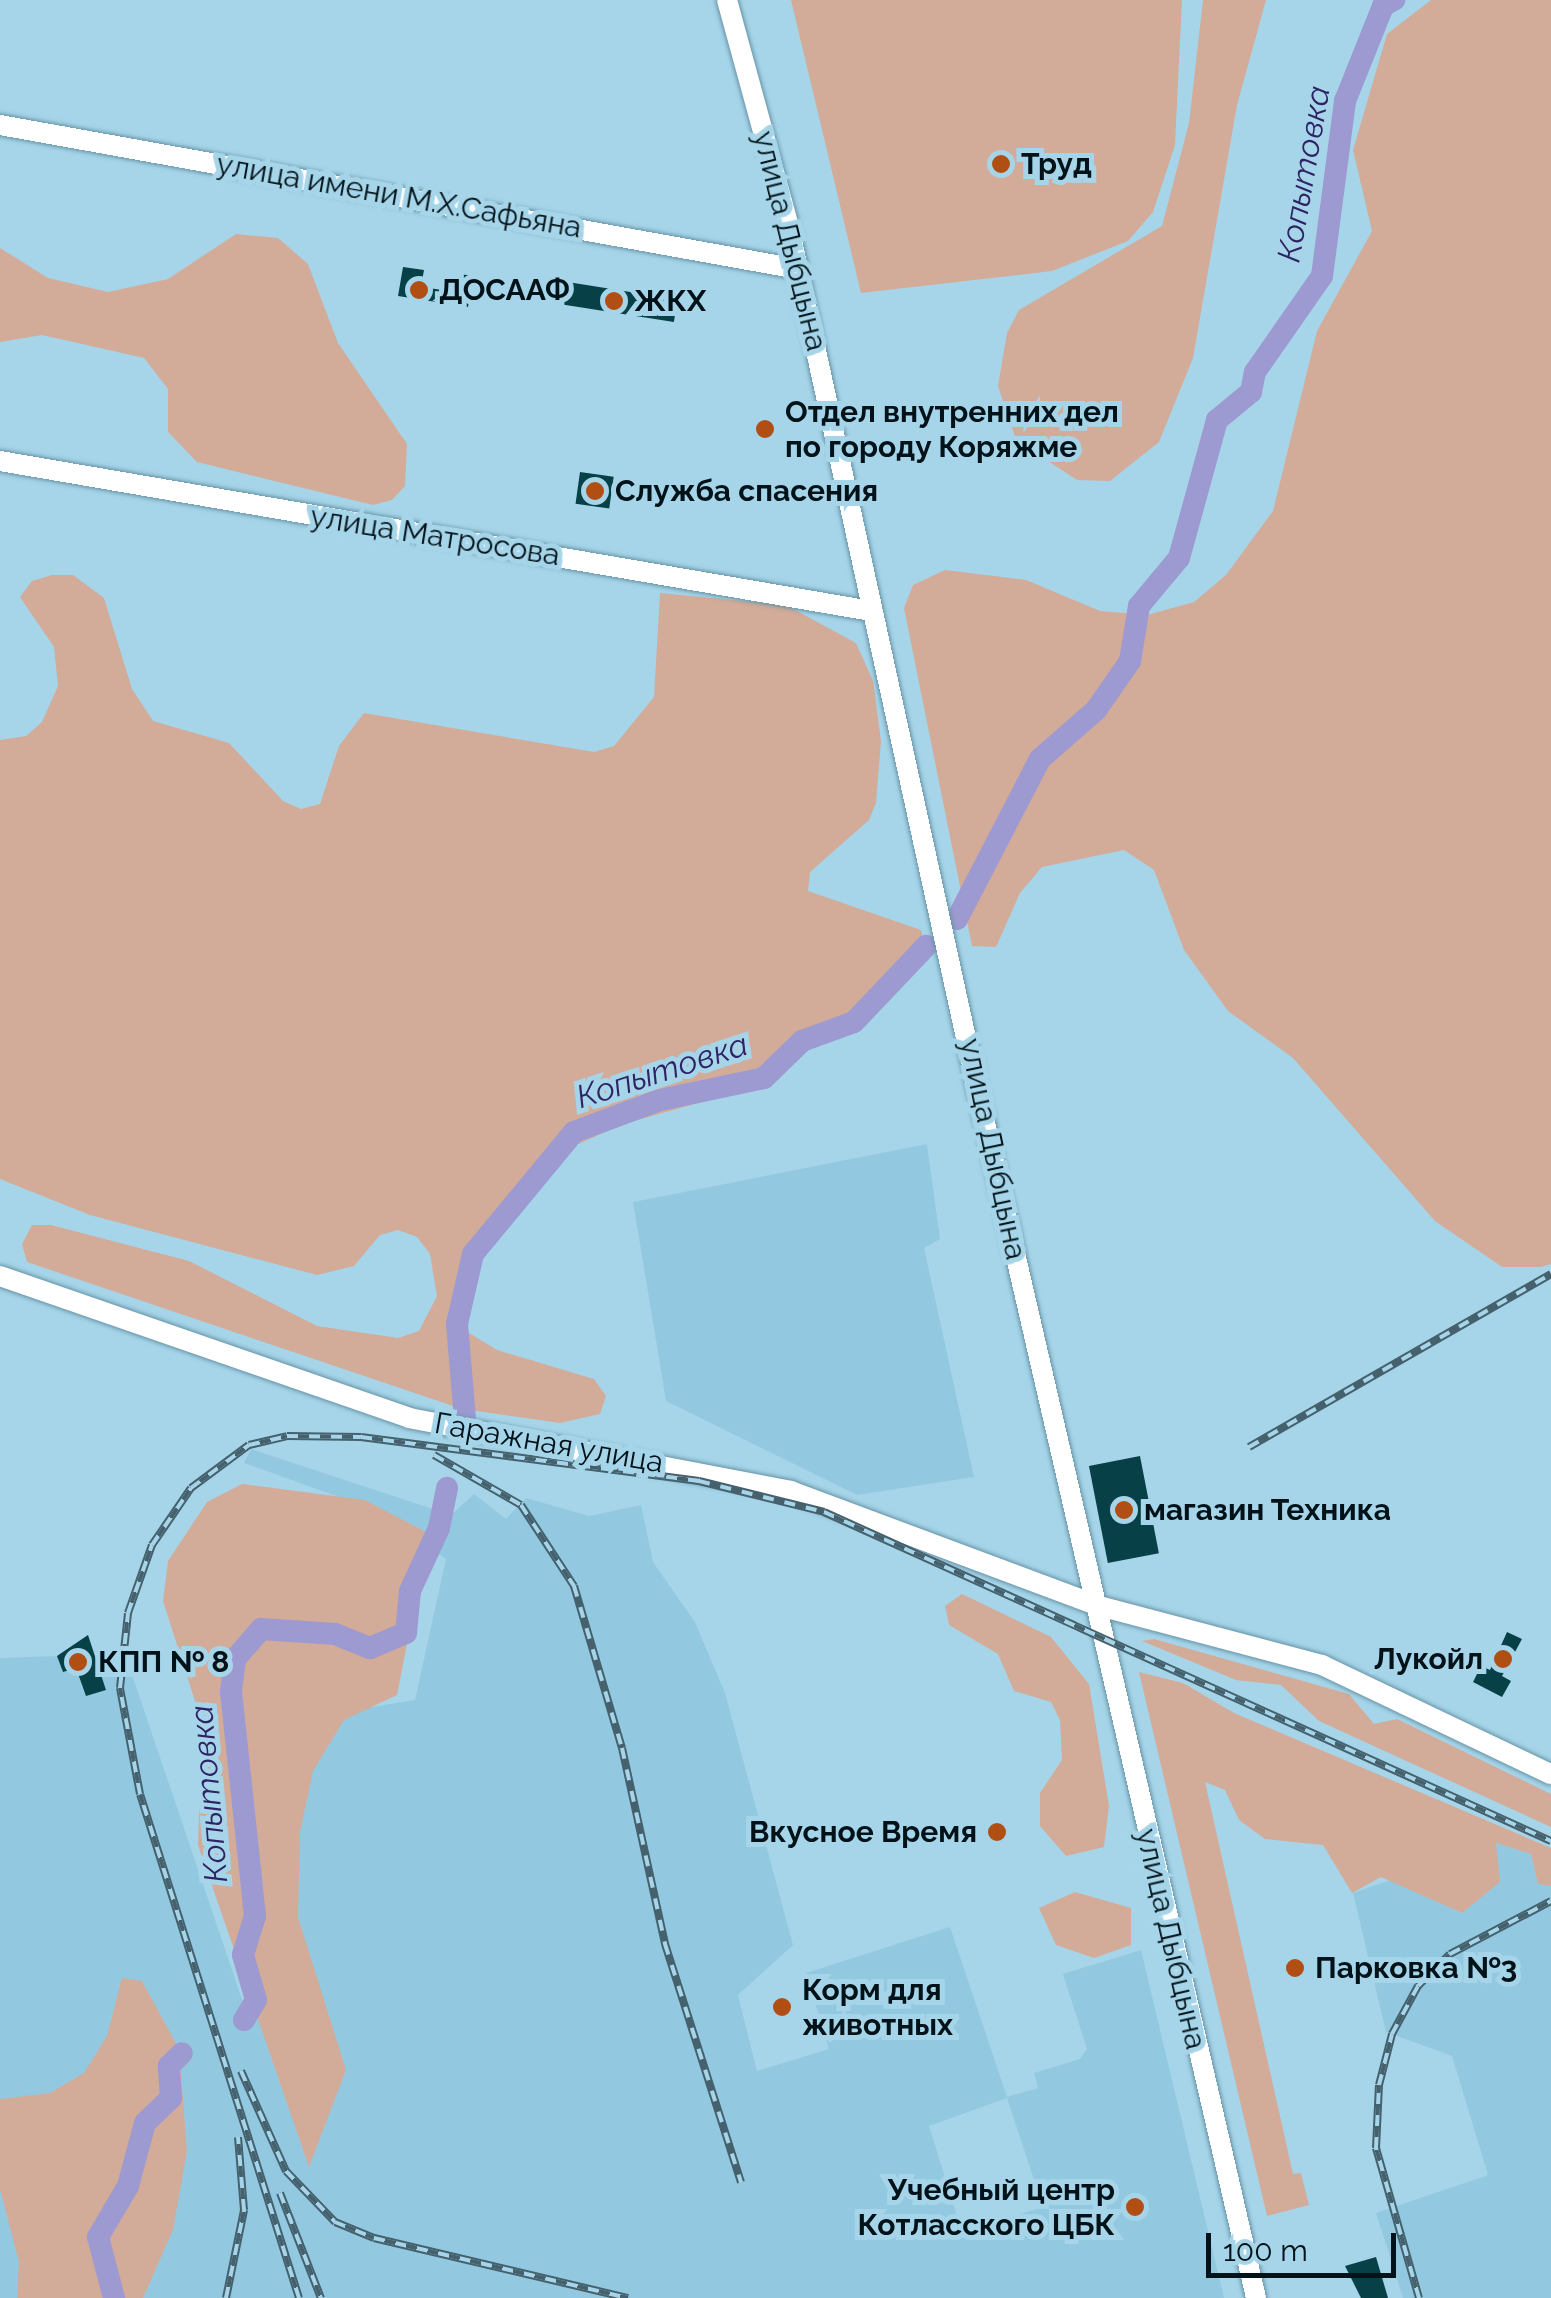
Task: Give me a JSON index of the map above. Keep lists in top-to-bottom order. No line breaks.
{"streets":{"street":["улица имени М.Х.Сафьяна","улица Дыбцына","улица Матросова","Гаражная улица"]},"crossings":[["улица имени М.Х.Сафьяна","улица Дыбцына"],["улица Дыбцына","улица Матросова"],["улица Дыбцына","Гаражная улица"]],"water":["Копытовка"],"places":["Труд","ДОСААФ","ЖКХ","Отдел внутренних дел по городу Коряжме","Служба спасения","магазин Техника","Лукойл","КПП № 8","Вкусное Время","Парковка №3","Корм для животных","Учебный центр Котласского ЦБК"],"scale_bar":"100 m"}
